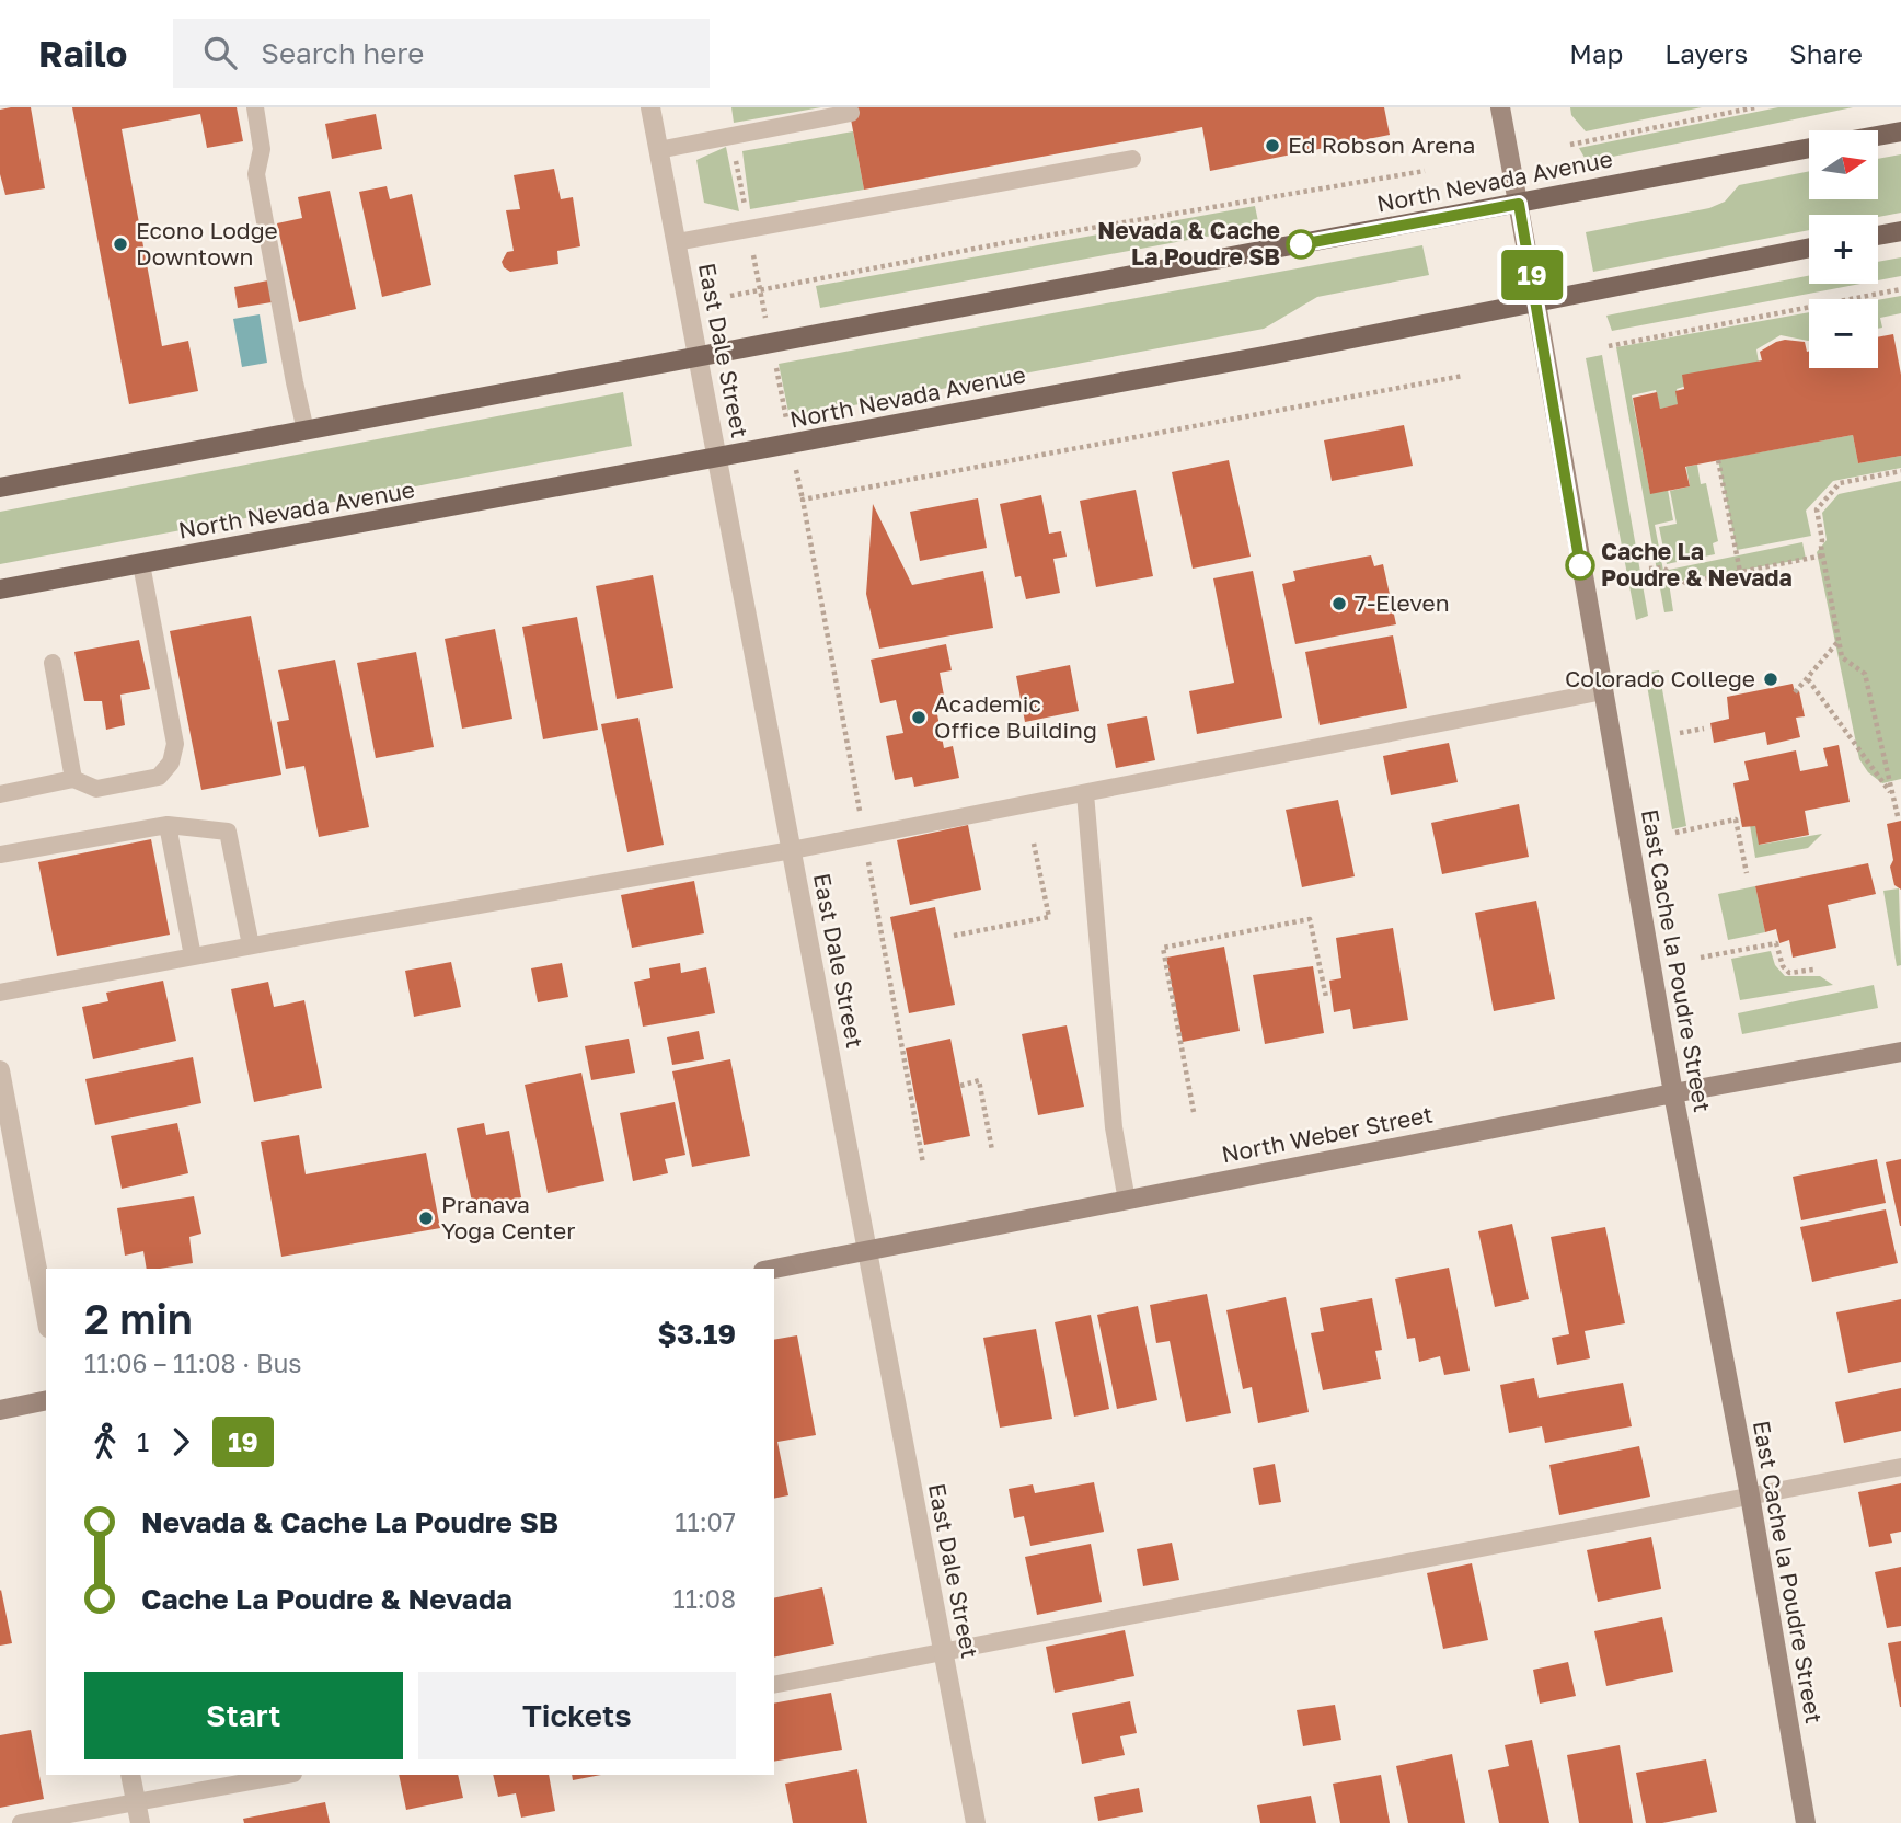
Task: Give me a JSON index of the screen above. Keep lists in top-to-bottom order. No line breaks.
{"streets":{"main road":["North Nevada Avenue"],"street":["East Dale Street","East Cache la Poudre Street","North Weber Street"]},"crossings":[["North Nevada Avenue","East Dale Street"],["North Nevada Avenue","East Cache la Poudre Street"],["East Dale Street","North Weber Street"],["East Cache la Poudre Street","North Weber Street"]],"places":["Ed Robson Arena","Econo Lodge Downtown","Nevada & Cache La Poudre SB","Cache La Poudre & Nevada","7-Eleven","Colorado College","Academic Office Building","Pranava Yoga Center"],"lines":["bus line 19"],"north":"right","page":{"header":"Railo","search":"Search here","nav":["Map","Layers","Share"],"on_map":"19","map_buttons":["+","−"],"heading":["2 min","11:06 – 11:08 · Bus","$3.19"],"legs":["1","19"],"list":[{"name":"Nevada & Cache La Poudre SB","value":"11:07"},{"name":"Cache La Poudre & Nevada","value":"11:08"}],"buttons":["Start","Tickets"]}}
